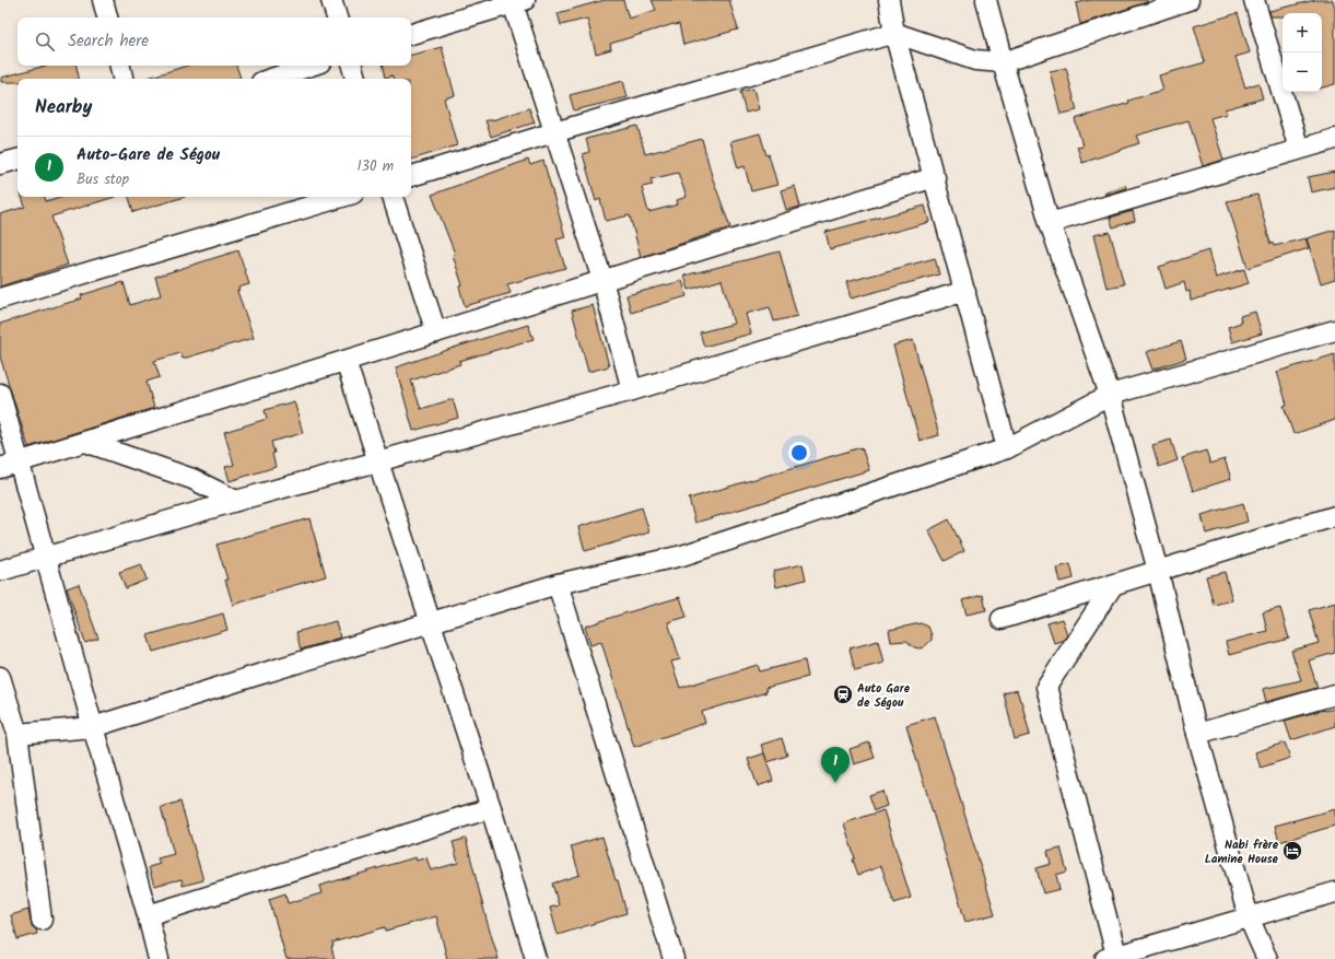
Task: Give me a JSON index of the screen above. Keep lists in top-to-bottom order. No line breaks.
{"places":{"station":["Auto Gare de Ségou"],"hotel":["Nabi frère Lamine House"]},"page":{"map_buttons":["+","−"],"search":"Search here","heading":"Nearby","list":[{"mark":"1","name":"Auto-Gare de Ségou","note":"Bus stop","value":"130 m"}],"pins":"1"}}
